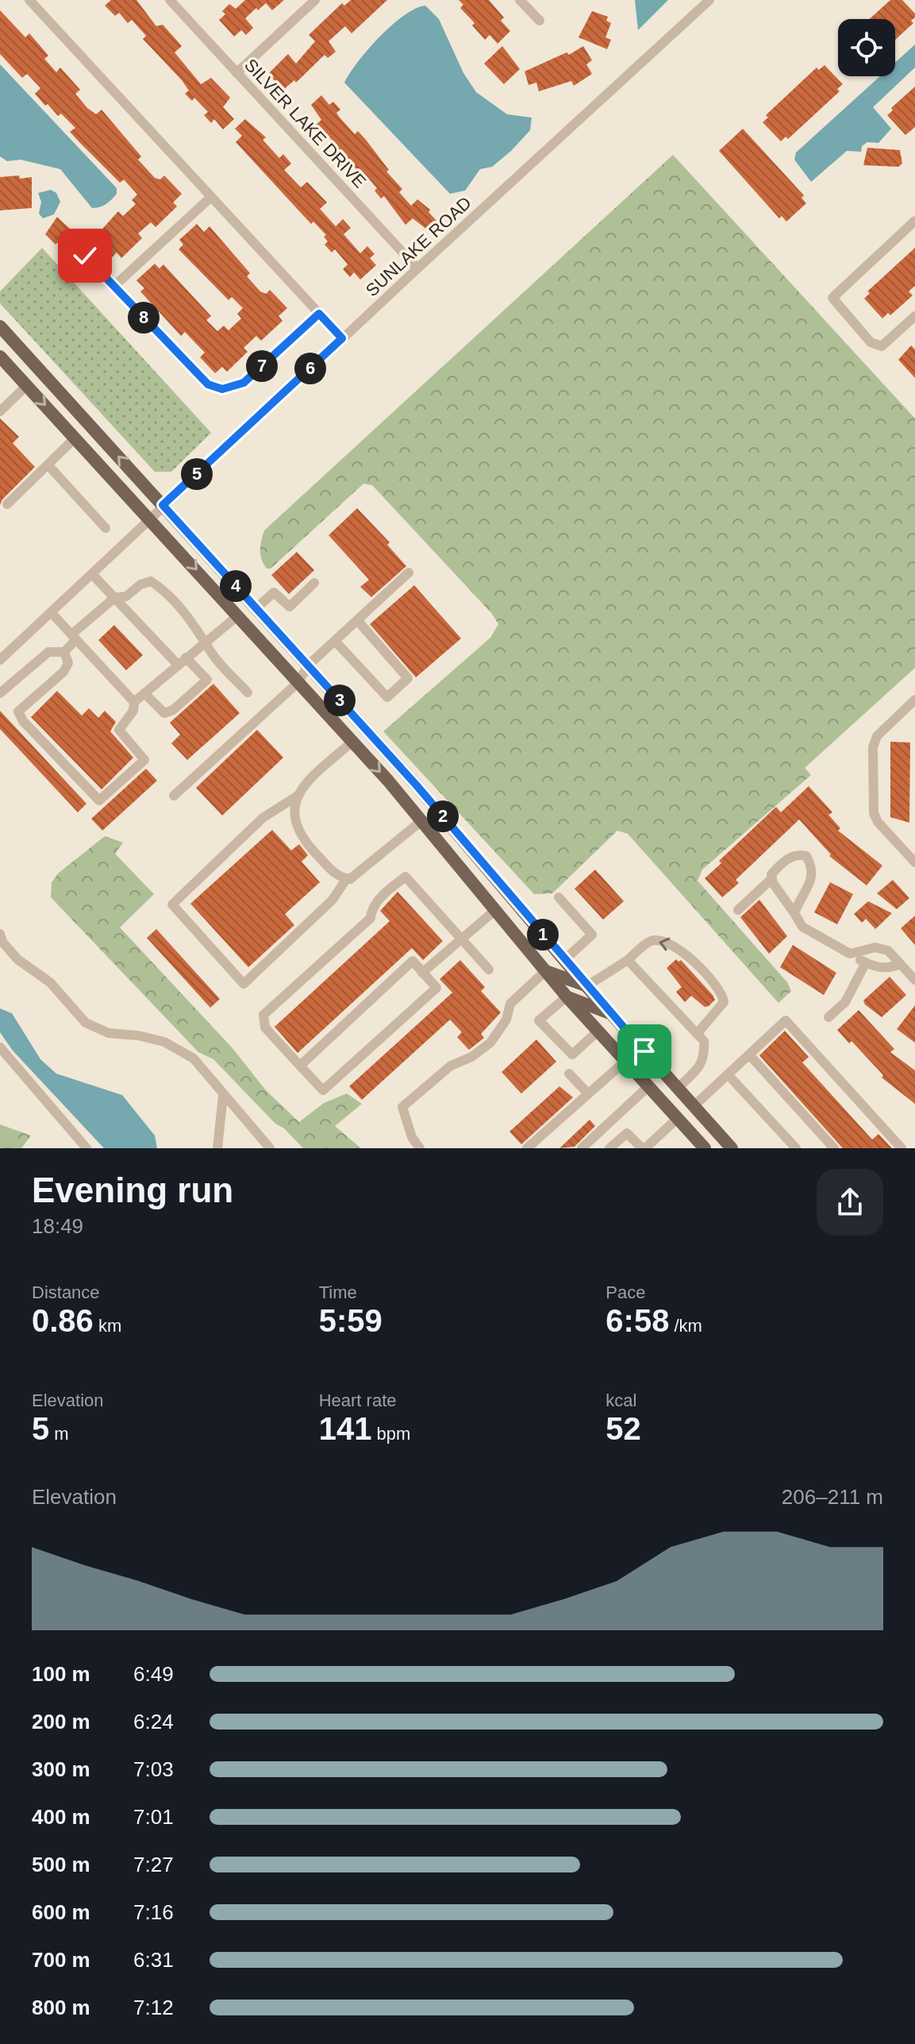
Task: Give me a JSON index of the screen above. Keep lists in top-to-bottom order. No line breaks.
{"streets":{"street":["SILVER LAKE DRIVE","SUNLAKE ROAD"]},"crossings":[["SILVER LAKE DRIVE","SUNLAKE ROAD"]],"page":{"pins":["8","7","6","5","4","3","2","1"],"heading":["Evening run","18:49"],"stats":[["Distance","0.86 km"],["Time","5:59"],["Pace","6:58 /km"],["Elevation","5 m"],["Heart rate","141 bpm"],["kcal","52"]],"chart":["Elevation","206–211 m"],"list":[{"name":"100 m","note":"6:49"},{"name":"200 m","note":"6:24"},{"name":"300 m","note":"7:03"},{"name":"400 m","note":"7:01"},{"name":"500 m","note":"7:27"},{"name":"600 m","note":"7:16"},{"name":"700 m","note":"6:31"},{"name":"800 m","note":"7:12"}]}}
